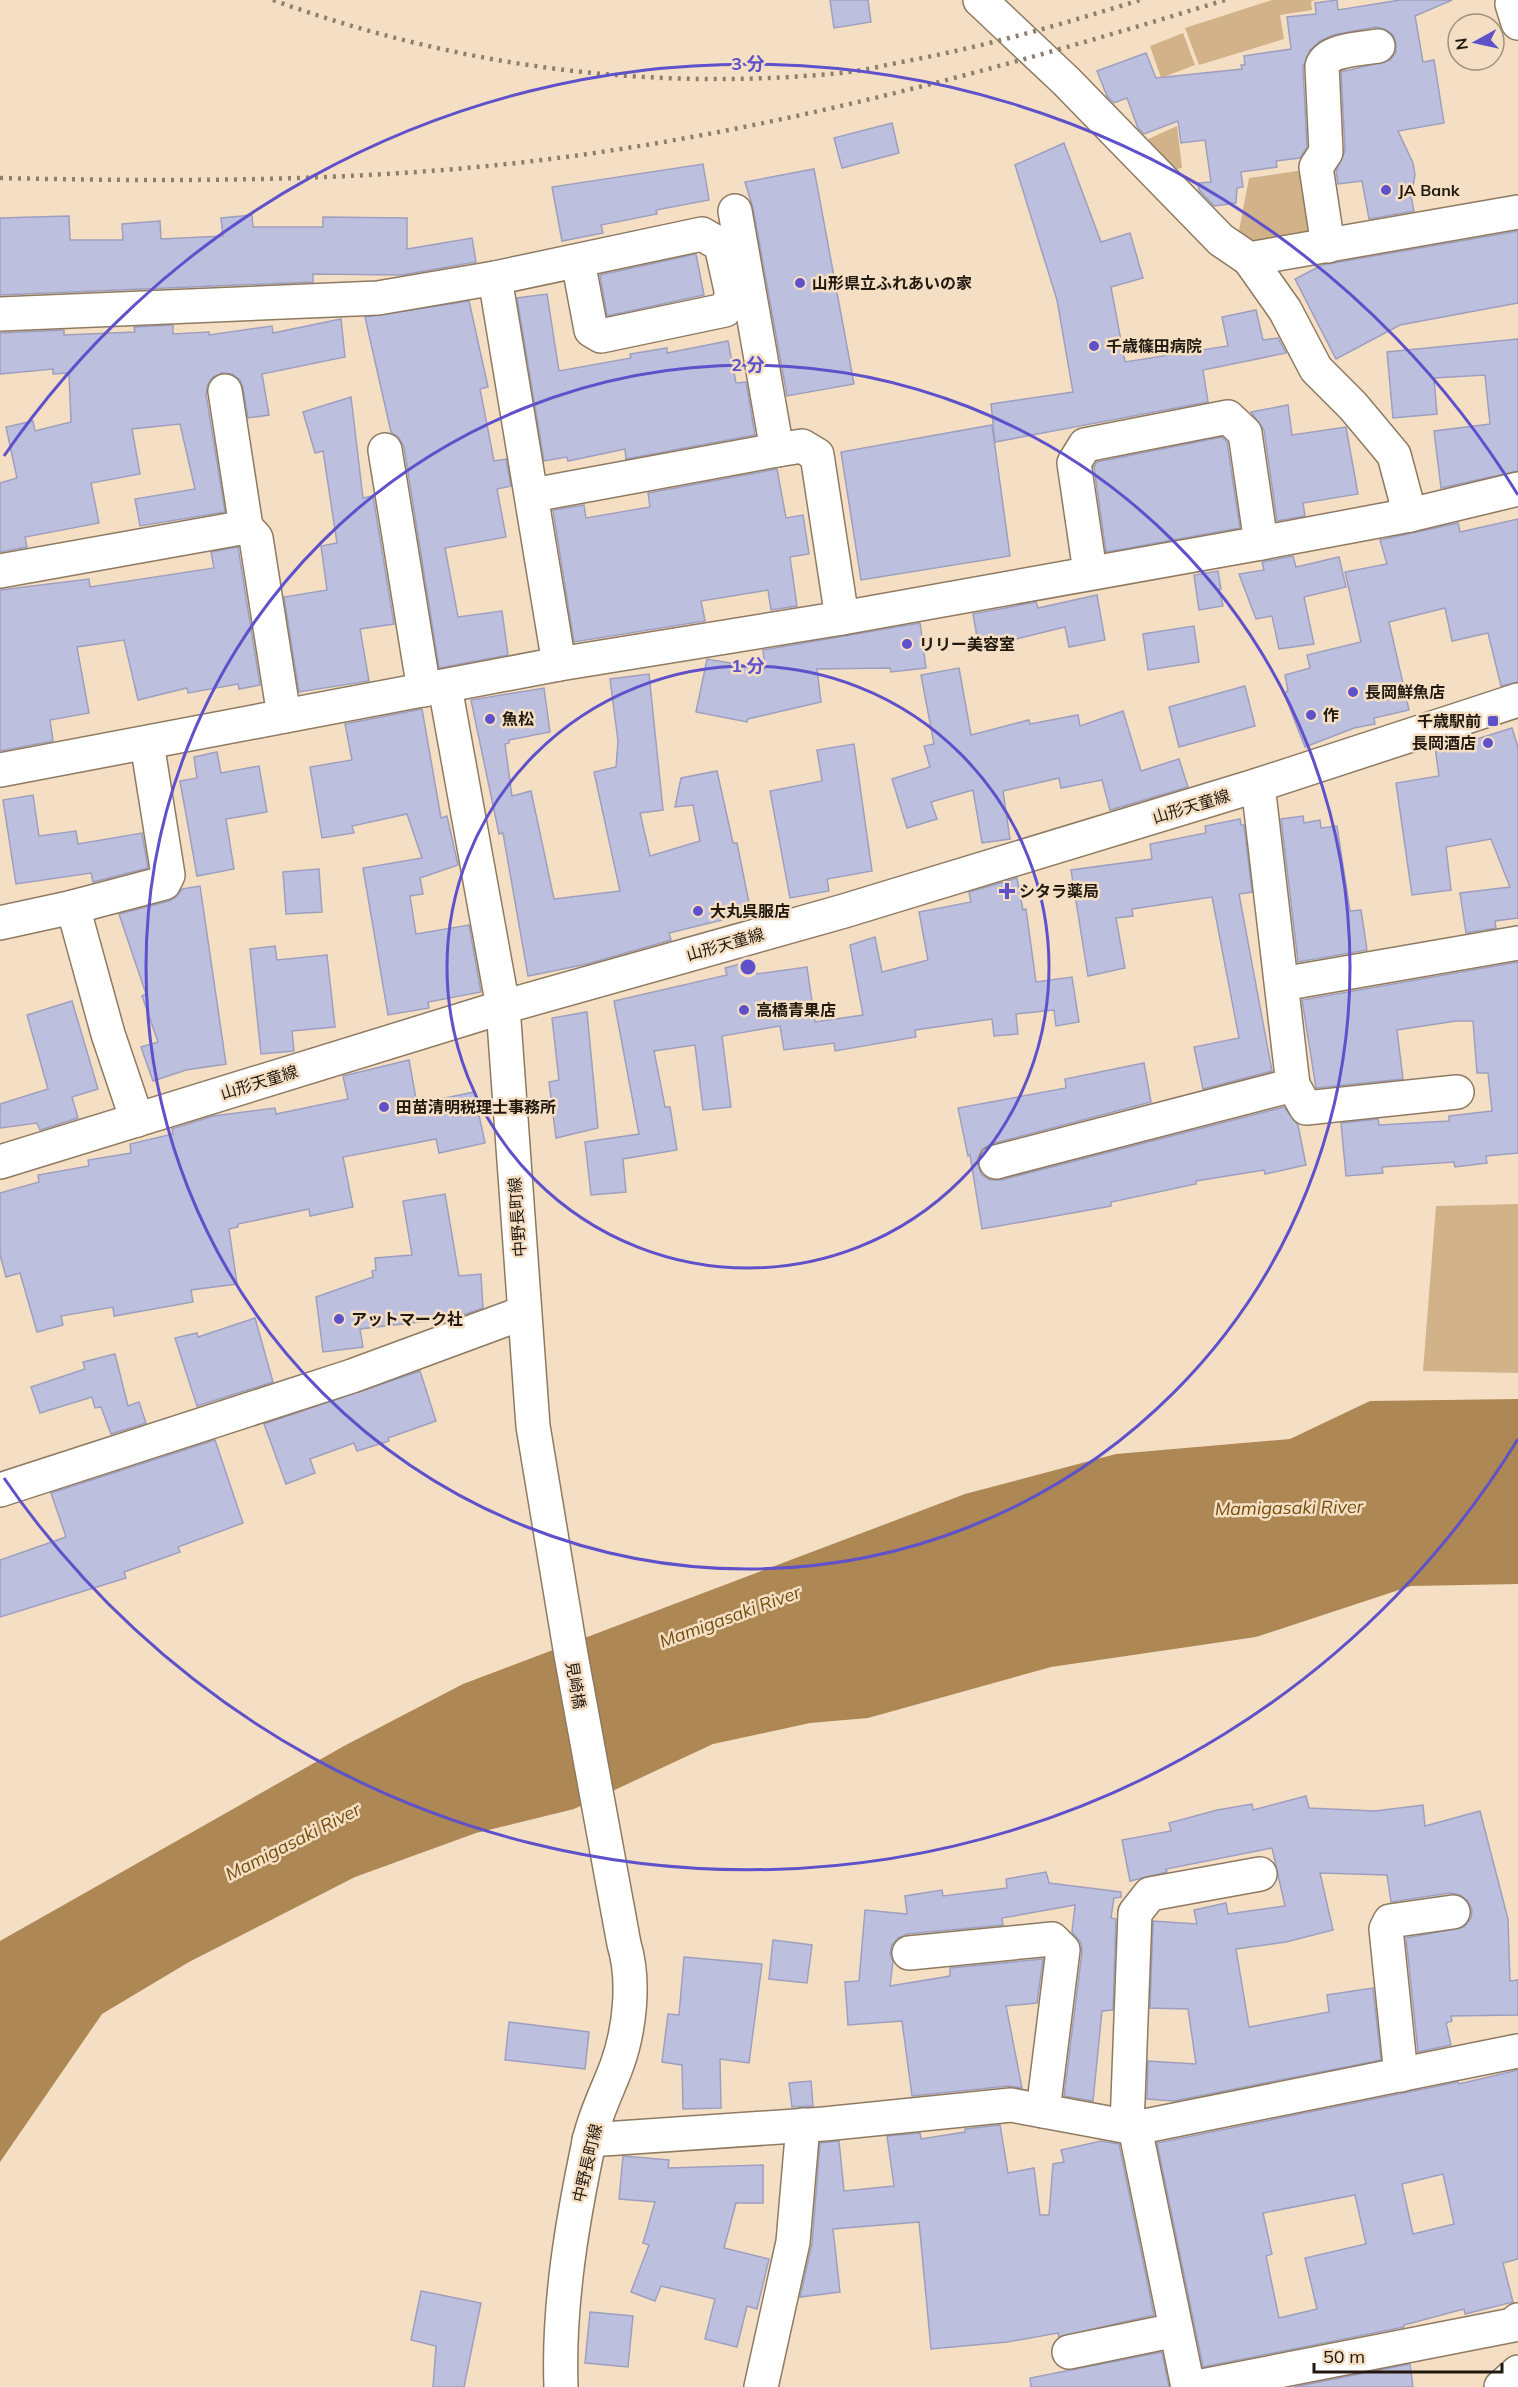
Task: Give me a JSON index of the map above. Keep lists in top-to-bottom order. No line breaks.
{"streets":{"main road":["山形天童線","中野長町線","見崎橋"]},"crossings":[["山形天童線","中野長町線"],["中野長町線","見崎橋"]],"water":["Mamigasaki River"],"places":{"other":["JA Bank","山形県立ふれあいの家","千歳篠田病院","リリー美容室","長岡鮮魚店","作","魚松","長岡酒店","大丸呉服店","高橋青果店","田苗清明税理士事務所","アットマーク社"],"transit":["千歳駅前"],"health":["シタラ薬局"]},"scale_bar":"50 m","north":"left","rings":["3 分","2 分","1 分"]}
